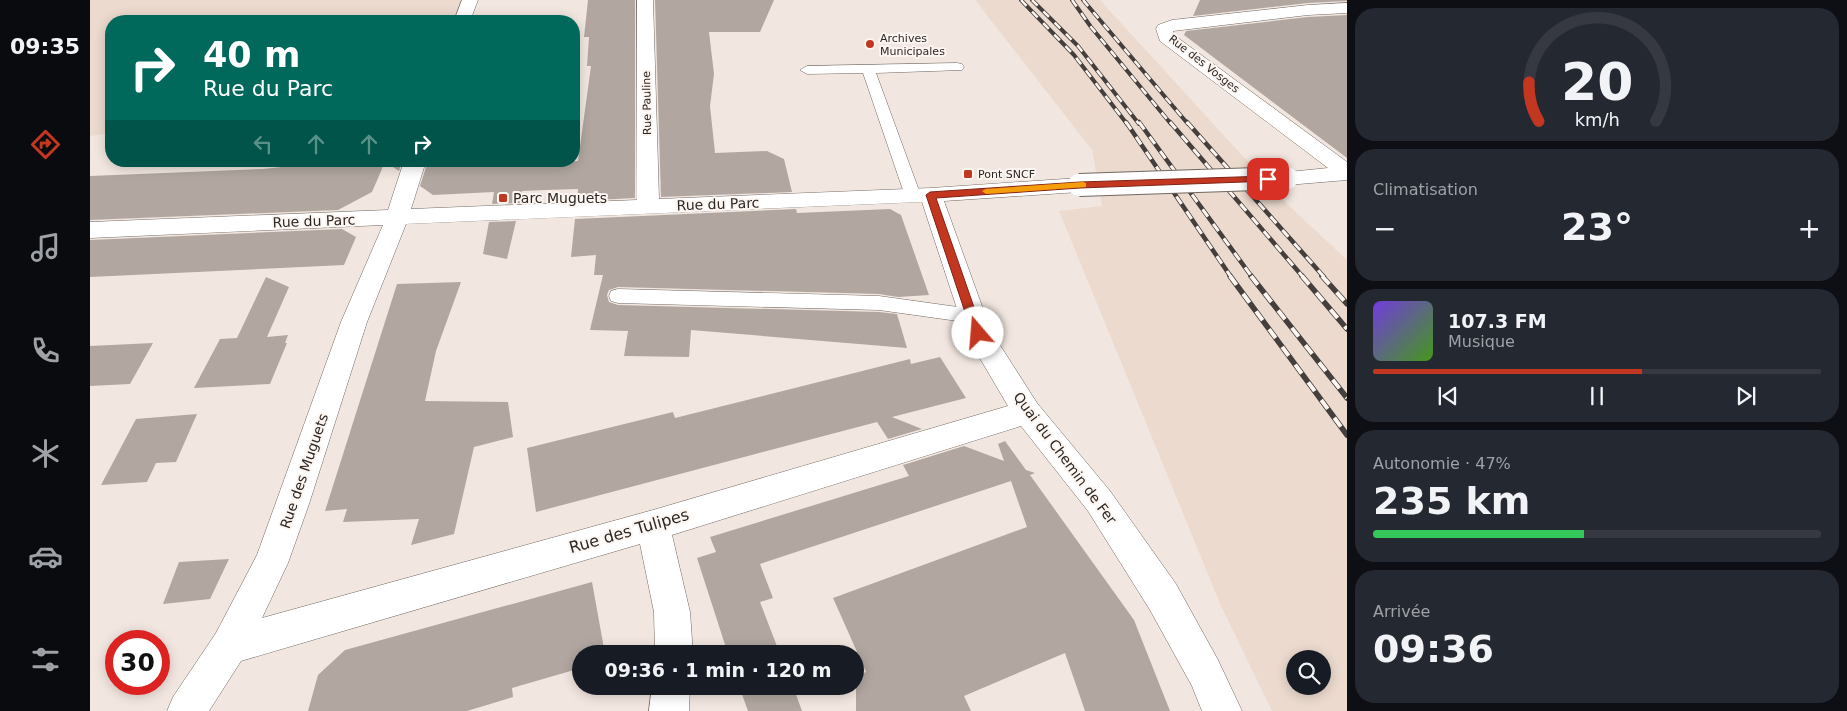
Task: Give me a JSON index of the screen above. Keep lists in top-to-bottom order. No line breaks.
{"streets":{"street":["Rue des Vosges","Rue Pauline","Rue du Parc","Quai du Chemin de Fer","Rue des Muguets","Rue des Tulipes"]},"crossings":[["Rue des Vosges","Rue du Parc"],["Rue Pauline","Rue du Parc"],["Rue du Parc","Quai du Chemin de Fer"],["Rue du Parc","Rue des Muguets"],["Quai du Chemin de Fer","Rue des Tulipes"],["Rue des Muguets","Rue des Tulipes"]],"places":{"other":["Archives Municipales"],"transit":["Pont SNCF","Parc Muguets"]},"page":{"tabs":"09:35","turn":["40 m","Rue du Parc"],"tile":["Climatisation",["Autonomie · 47%","235 km"],["Arrivée","09:36"]],"heat":["−","23°","+"],"song":["107.3 FM","Musique"],"limit":"30","trip":"09:36 · 1 min · 120 m","gauge":["20","km/h"]}}
